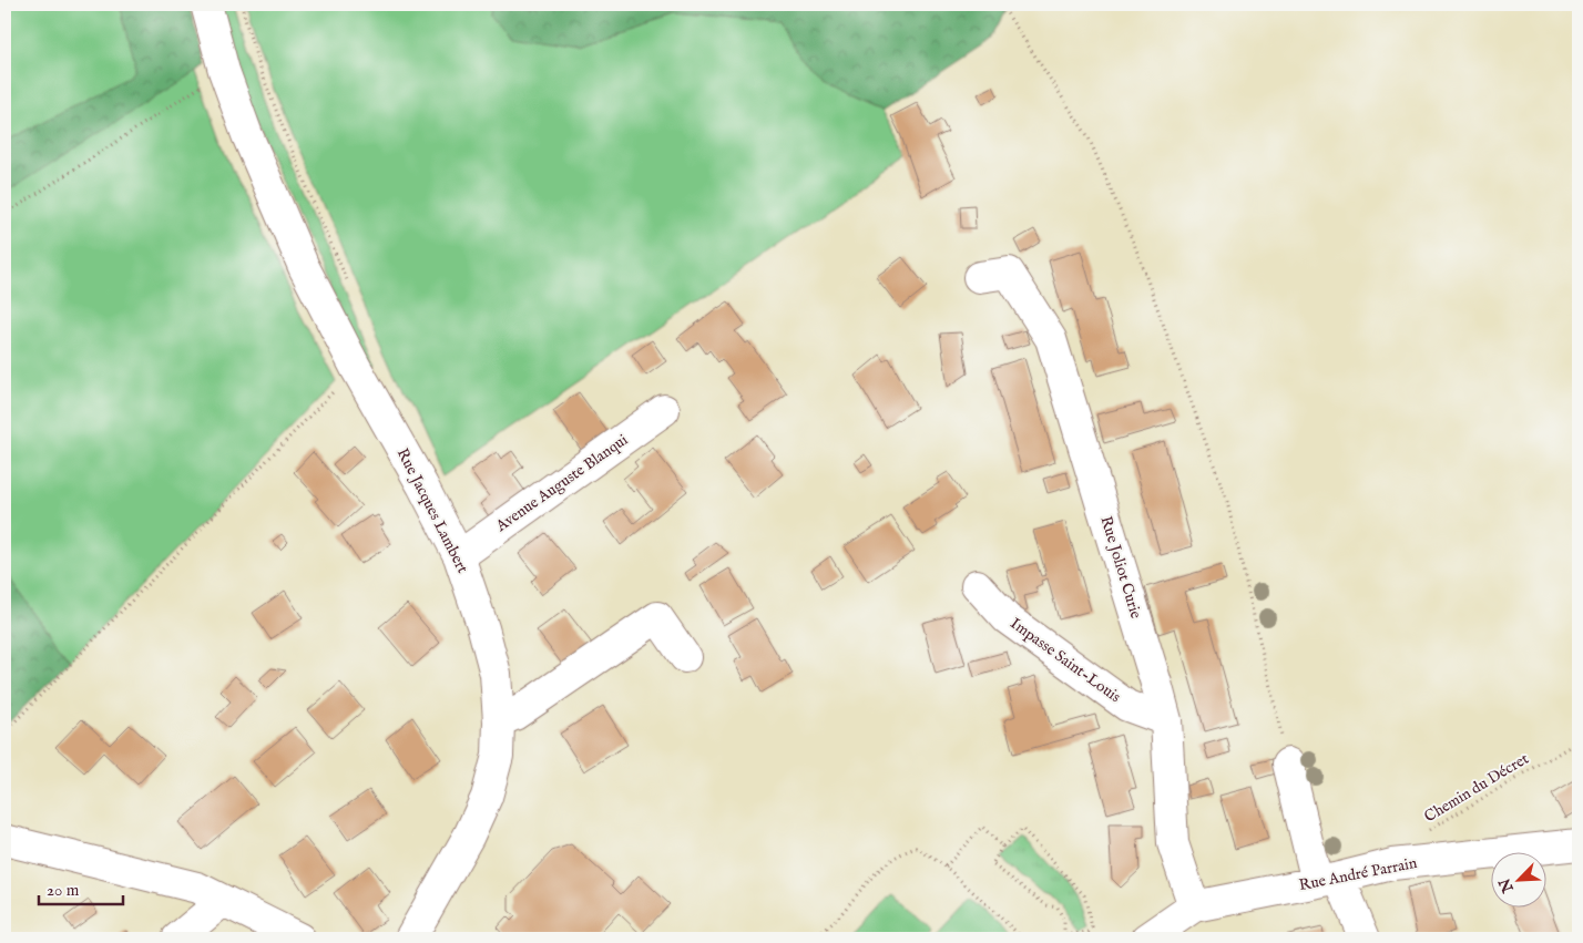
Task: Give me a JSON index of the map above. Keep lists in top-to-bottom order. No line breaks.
{"streets":{"street":["Avenue Auguste Blanqui","Rue Jacques Lambert","Rue Joliot Curie","Impasse Saint-Louis","Rue André Parrain"],"path":["Chemin du Décret"]},"crossings":[["Avenue Auguste Blanqui","Rue Jacques Lambert"],["Rue Joliot Curie","Impasse Saint-Louis"],["Rue Joliot Curie","Rue André Parrain"]],"scale_bar":"20 m","north":"bottom left"}
